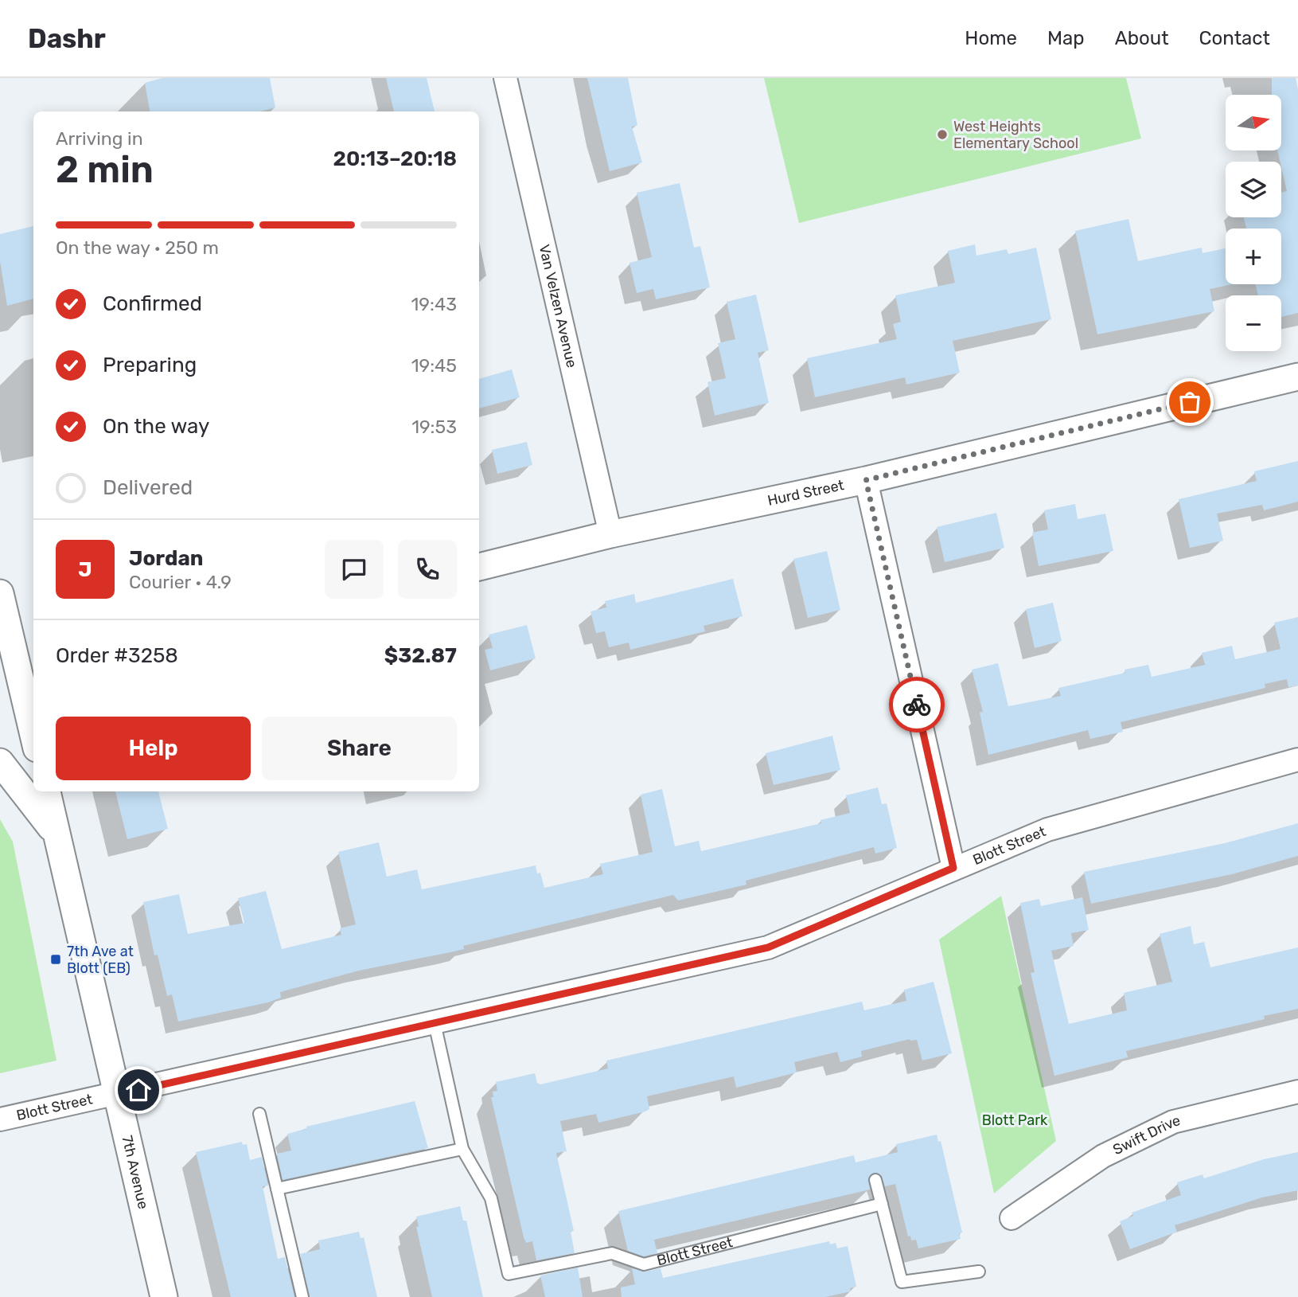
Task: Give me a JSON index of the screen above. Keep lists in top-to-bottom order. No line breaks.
{"streets":{"street":["Van Velzen Avenue","Hurd Street","Blott Street","Swift Drive","7th Avenue"]},"crossings":[["Van Velzen Avenue","Hurd Street"],["Blott Street","7th Avenue"]],"parks":["Blott Park"],"places":{"other":["West Heights Elementary School"],"transit":["7th Ave at Blott (EB)"]},"north":"right","page":{"header":"Dashr","nav":["Home","Map","About","Contact"],"map_buttons":["+","−"],"heading":["2 min","Arriving in","20:13–20:18"],"panel":["Jordan","Courier · 4.9","Order #3258","$32.87"],"bar":"On the way · 250 m","list":[["Confirmed","19:43"],["Preparing","19:45"],["On the way","19:53"],"Delivered"],"round":"J","buttons":["Help","Share"]}}
